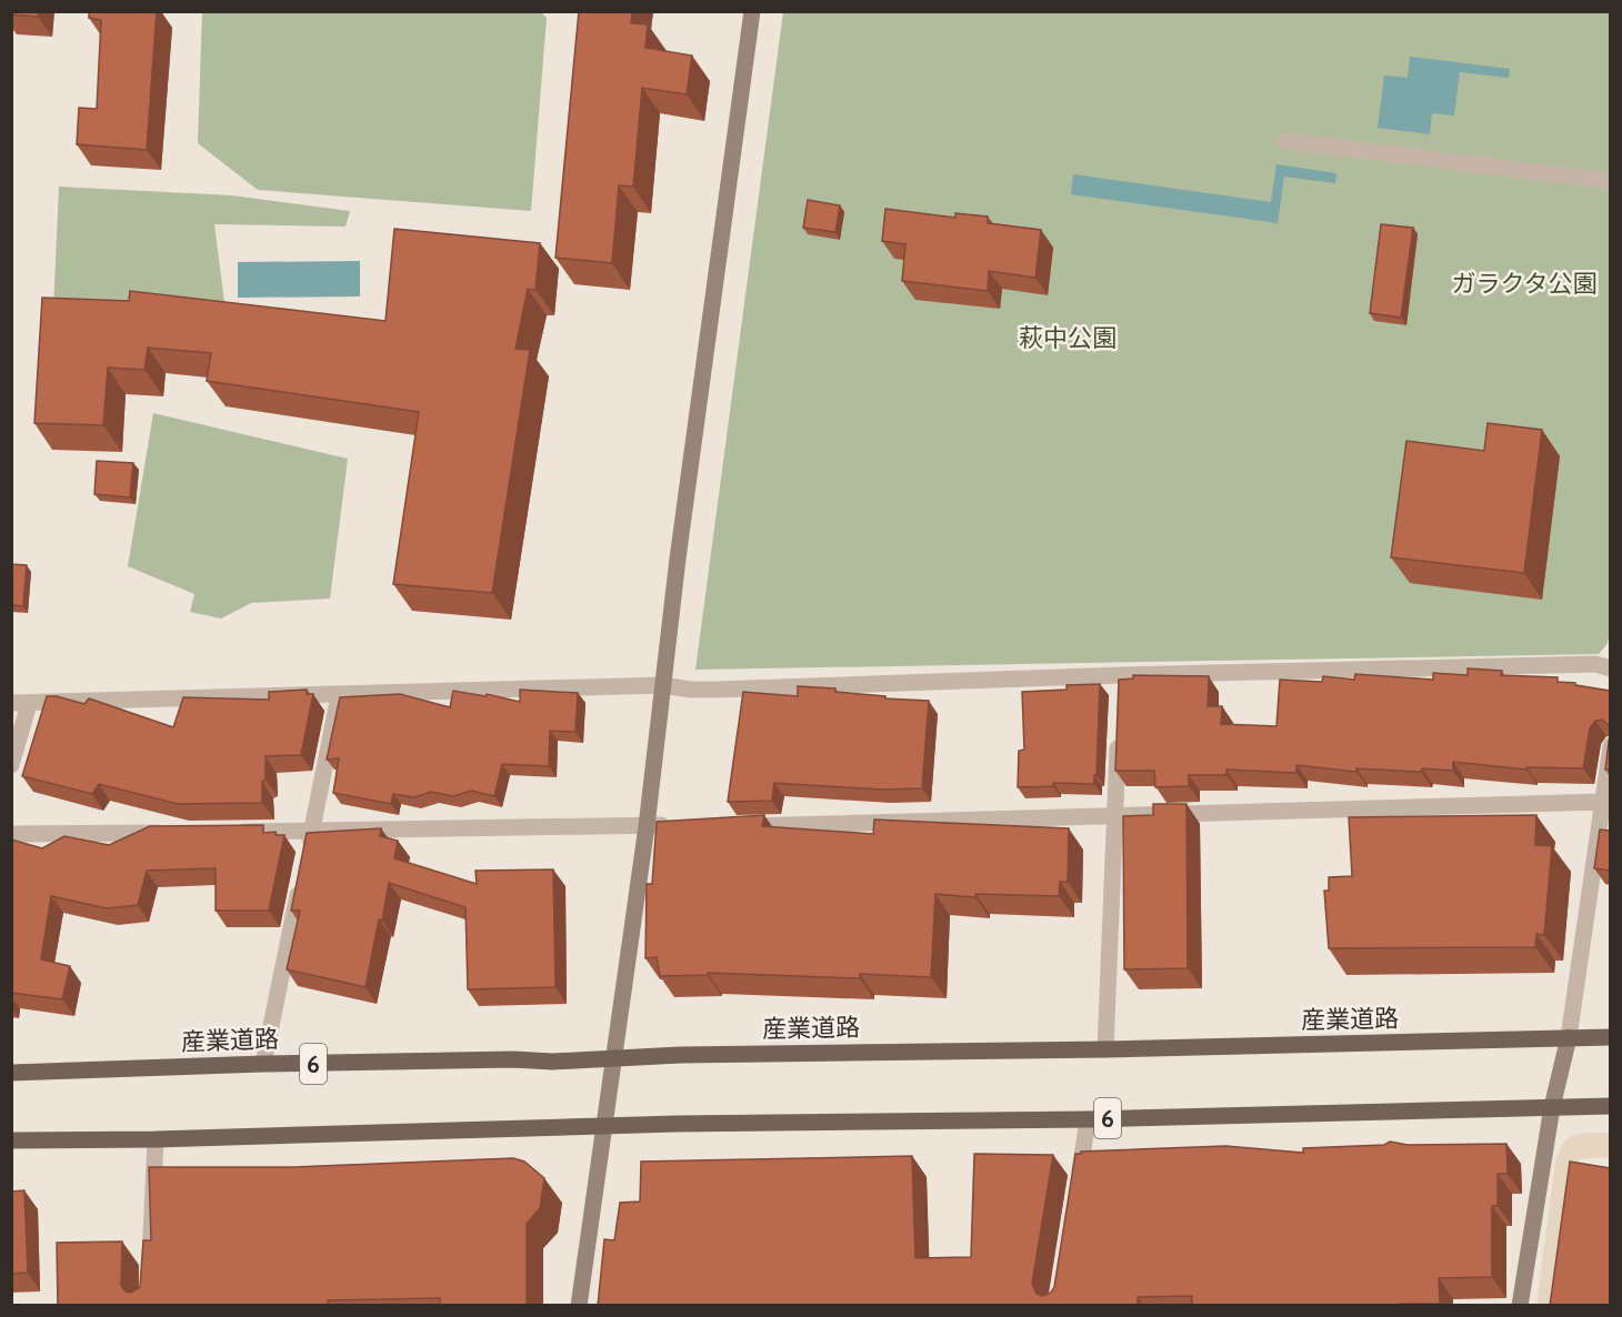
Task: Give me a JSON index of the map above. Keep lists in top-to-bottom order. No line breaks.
{"streets":{"main road":["産業道路","6"]},"parks":["ガラクタ公園","萩中公園"]}
